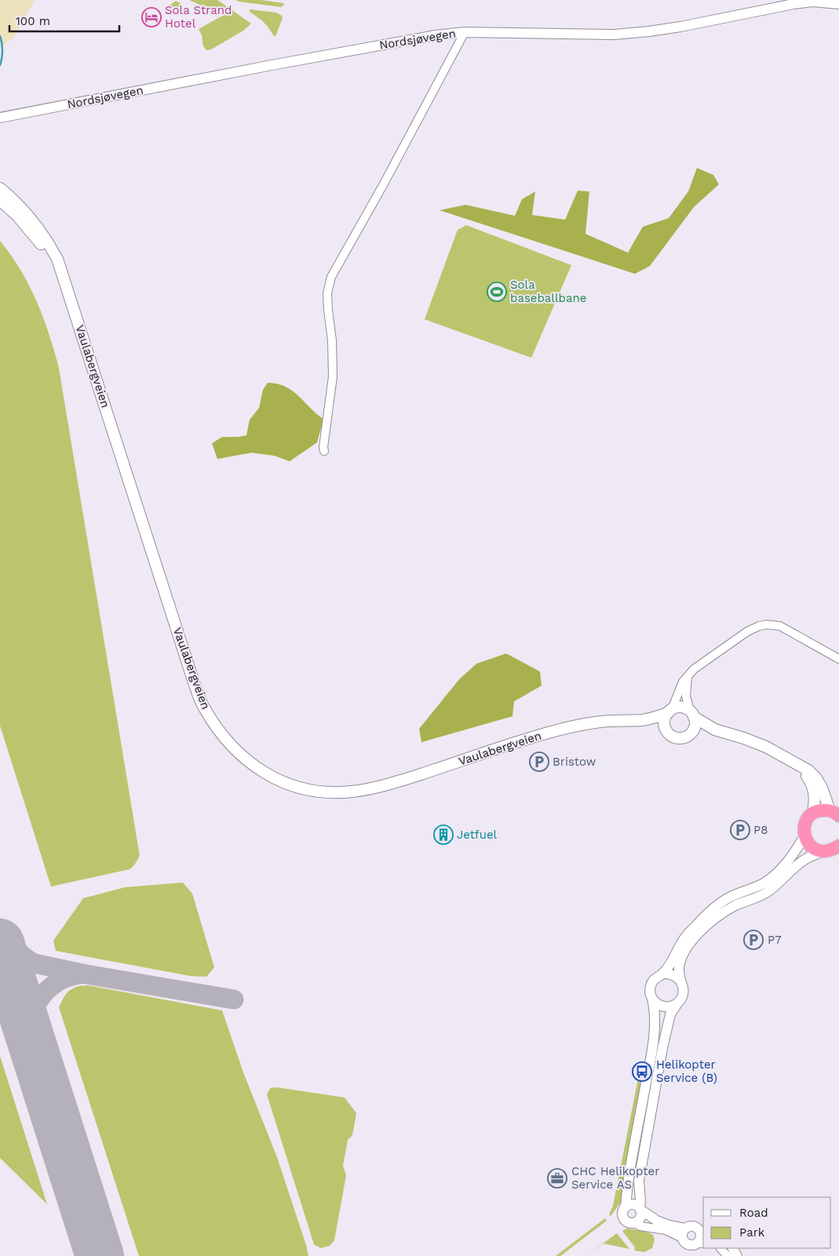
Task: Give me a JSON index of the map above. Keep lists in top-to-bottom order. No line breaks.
{"streets":{"main road":["Vaulabergveien"],"street":["Nordsjøvegen"]},"places":{"hotel":["Sola Strand Hotel"],"sports":["Sola baseballbane"],"parking":["Bristow","P8","P7"],"building":["Jetfuel"],"bus stop":["Helikopter Service (B)"],"office":["CHC Helikopter Service AS"]},"legend":["Road","Park"],"scale_bar":"100 m"}
